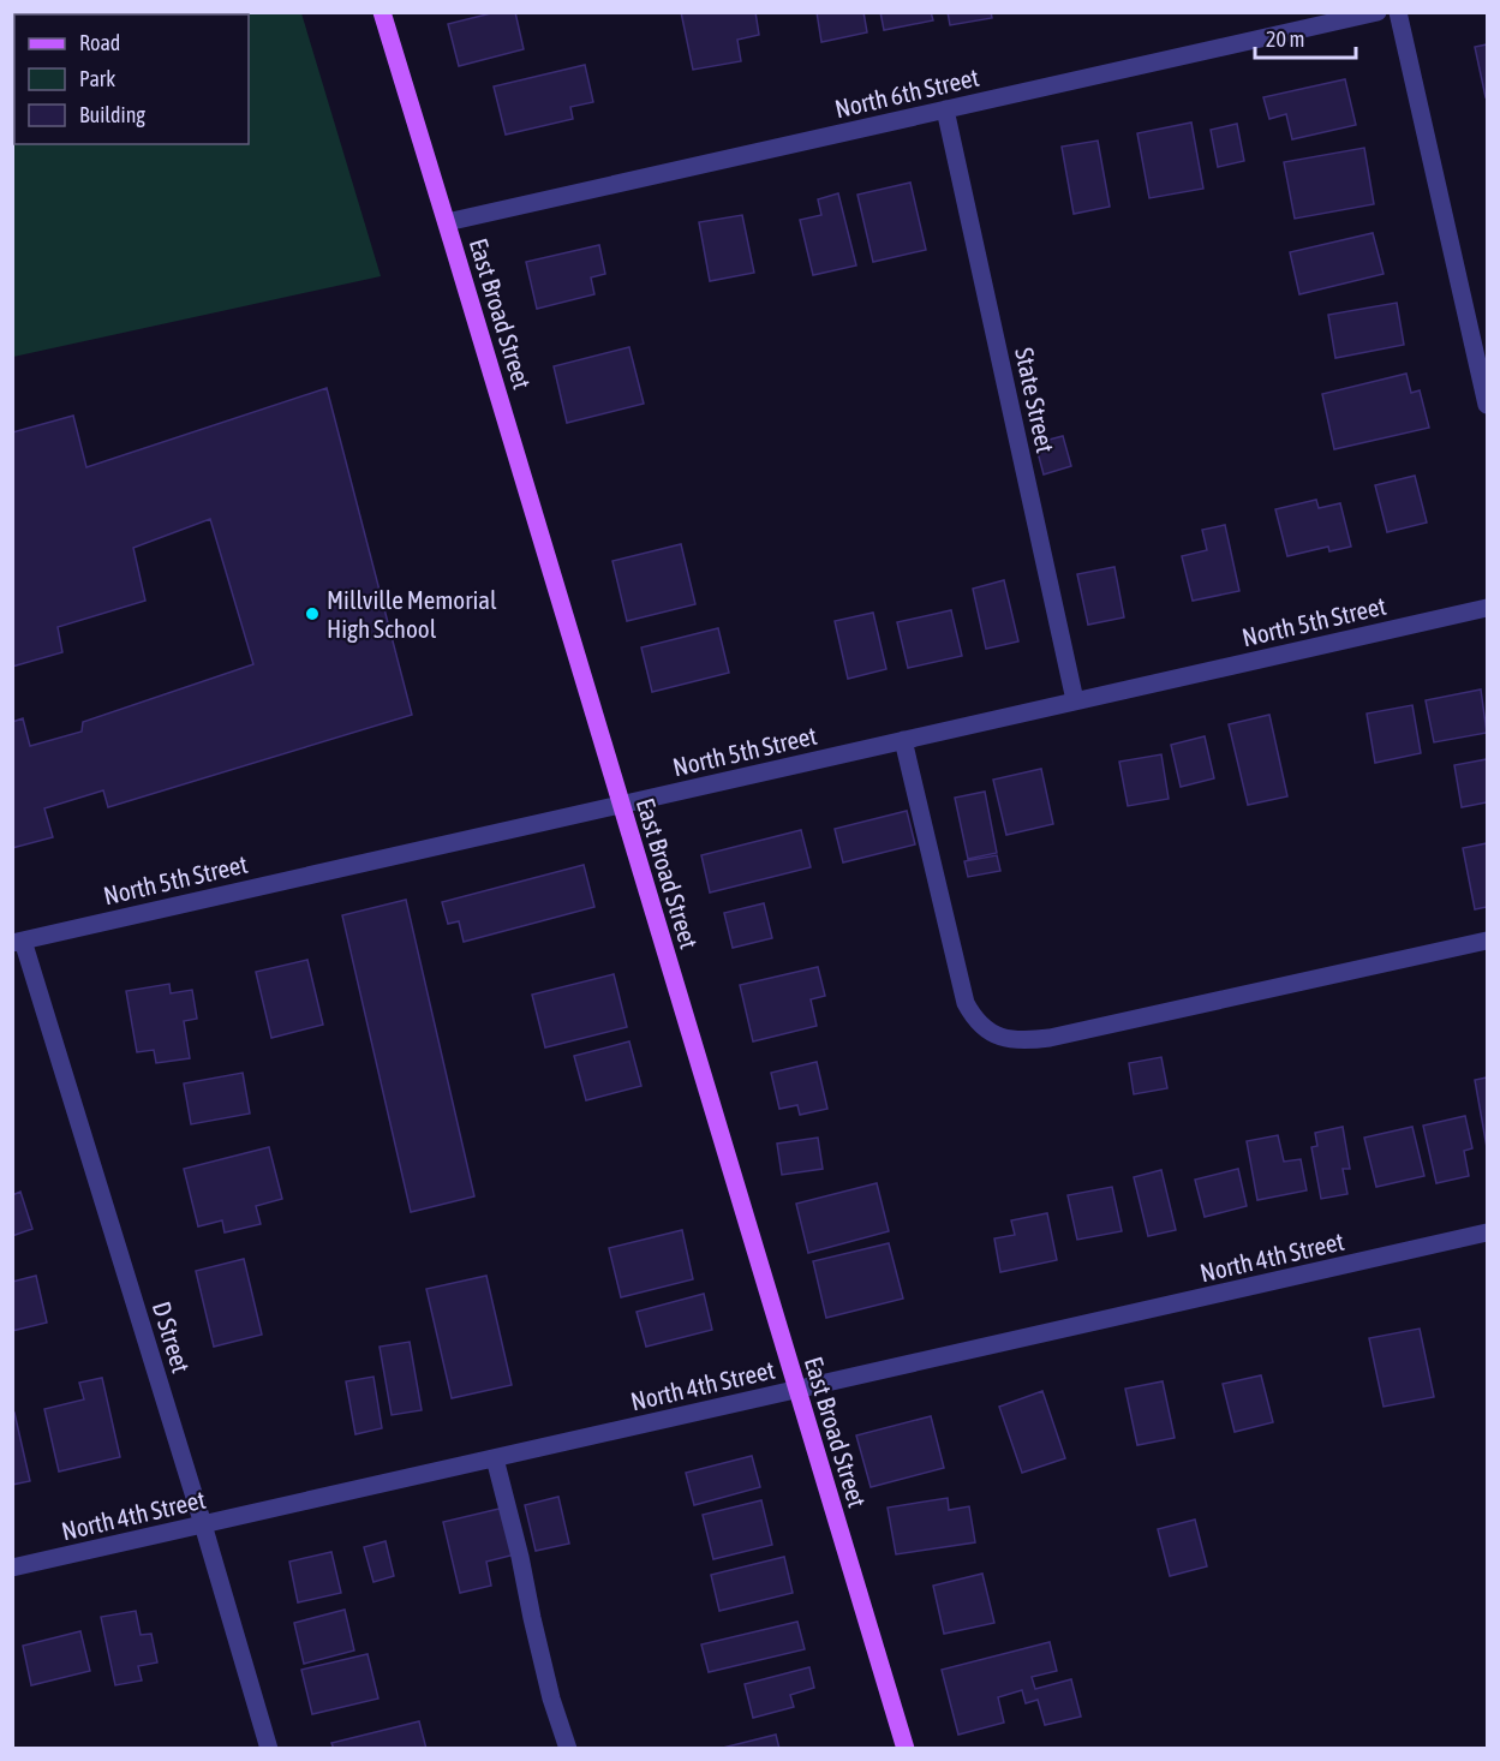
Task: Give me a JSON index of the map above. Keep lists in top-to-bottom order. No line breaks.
{"streets":{"main road":["East Broad Street"],"street":["North 6th Street","State Street","North 5th Street","North 4th Street","D Street"]},"crossings":[["North 6th Street","East Broad Street"],["North 6th Street","State Street"],["East Broad Street","North 5th Street"],["East Broad Street","North 4th Street"],["State Street","North 5th Street"],["North 5th Street","D Street"],["North 4th Street","D Street"]],"places":["Millville Memorial High School"],"legend":["Road","Park","Building"],"scale_bar":"20 m"}
